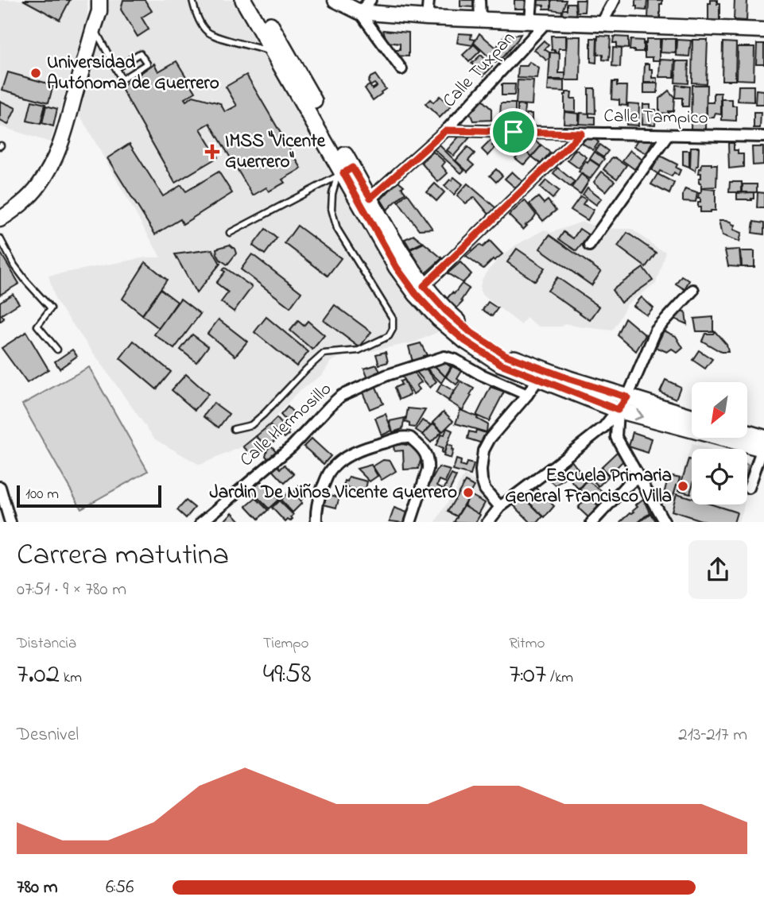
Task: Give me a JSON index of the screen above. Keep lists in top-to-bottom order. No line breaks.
{"streets":{"street":["Calle Tuxpan","Calle Tampico","Calle Hermosillo"]},"crossings":[["Calle Tuxpan","Calle Tampico"]],"places":{"other":["Universidad Autónoma de Guerrero","Escuela Primaria General Francisco Villa","Jardin De Niños Vicente Guerrero"],"health":["IMSS \"Vicente Guerrero\""]},"scale_bar":"100 m","north":"bottom left","page":{"scale":"100 m","heading":["Carrera matutina","07:51 · 9 × 780 m"],"stats":[["Distancia","7.02 km"],["Tiempo","49:58"],["Ritmo","7:07 /km"]],"chart":["Desnivel","213–217 m"],"list":[{"name":"780 m","note":"6:56"}]}}
